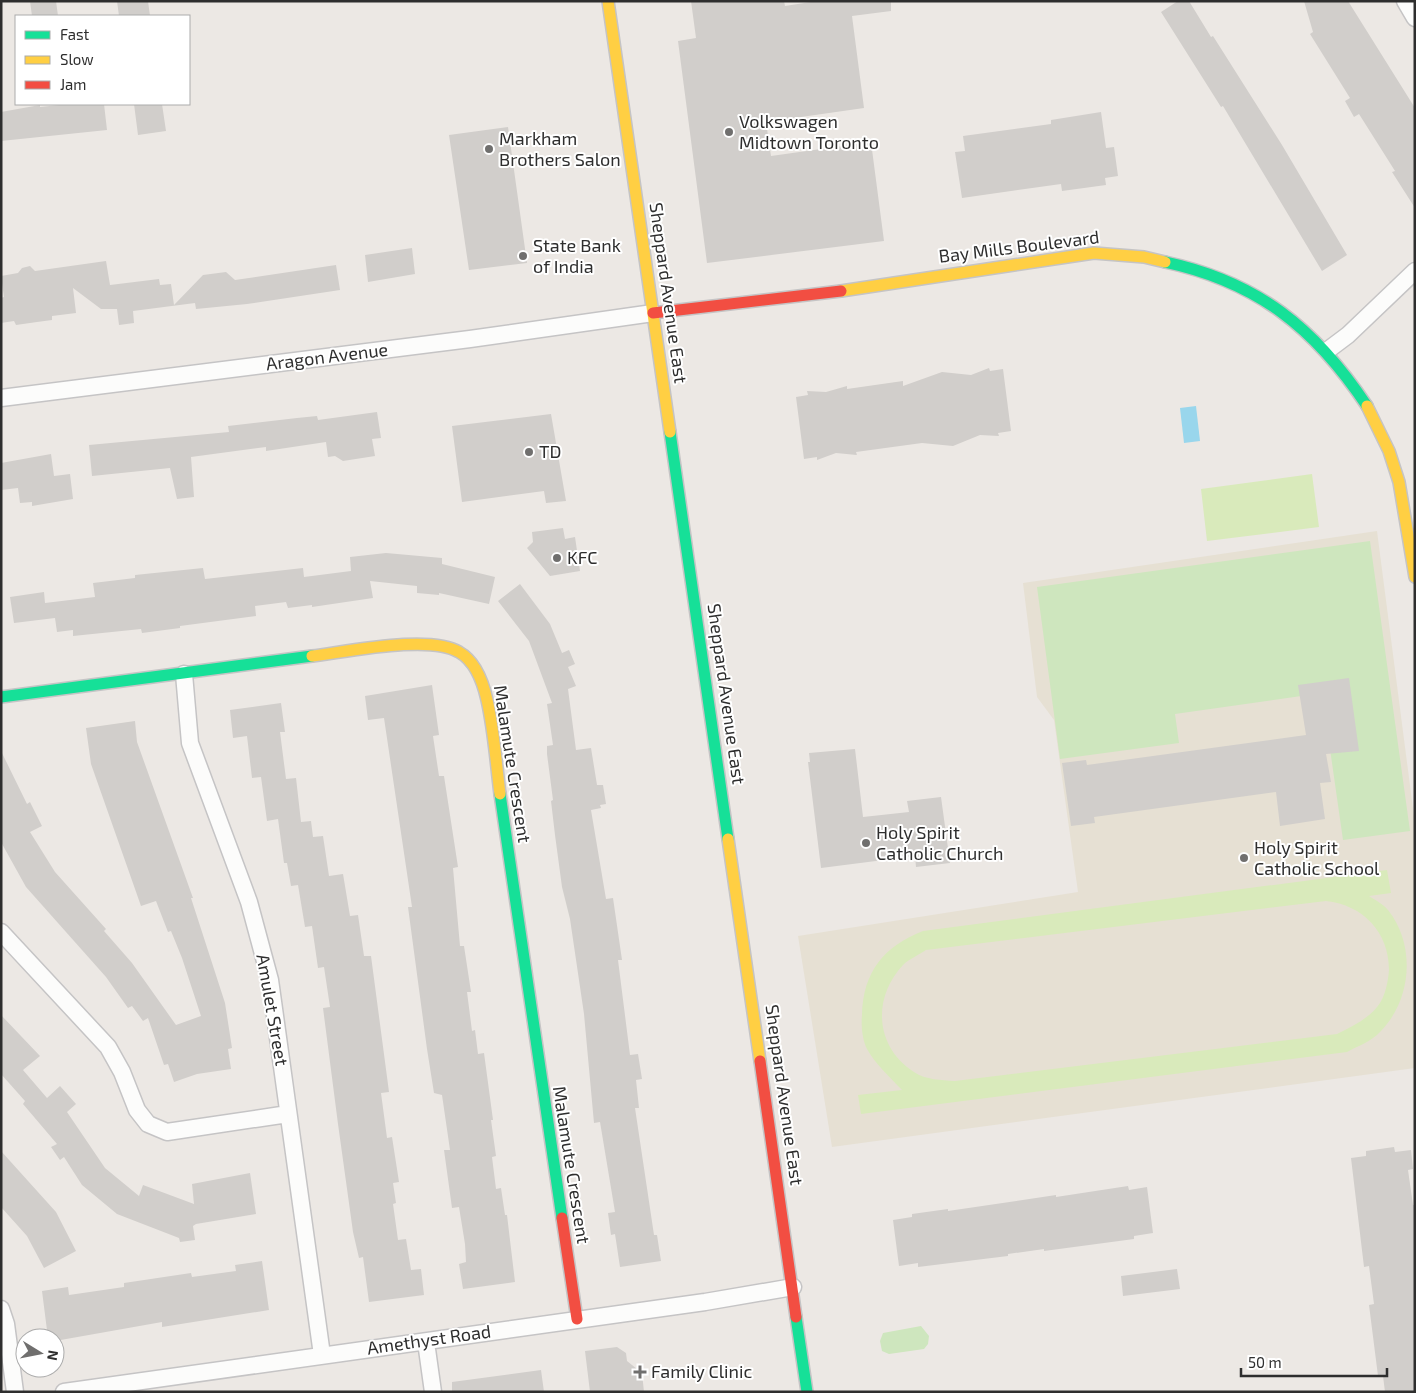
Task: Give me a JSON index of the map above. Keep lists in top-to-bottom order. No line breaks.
{"streets":{"street":["Bay Mills Boulevard","Sheppard Avenue East","Aragon Avenue","Malamute Crescent","Amulet Street","Amethyst Road"]},"crossings":[["Bay Mills Boulevard","Sheppard Avenue East"],["Bay Mills Boulevard","Aragon Avenue"],["Sheppard Avenue East","Aragon Avenue"],["Sheppard Avenue East","Amethyst Road"],["Malamute Crescent","Amulet Street"],["Malamute Crescent","Amethyst Road"],["Amulet Street","Amethyst Road"]],"places":{"other":["Volkswagen Midtown Toronto","Markham Brothers Salon","State Bank of India","TD","KFC","Holy Spirit Catholic Church","Holy Spirit Catholic School"],"health":["Family Clinic"]},"legend":["Fast","Slow","Jam"],"scale_bar":"50 m","north":"right"}
